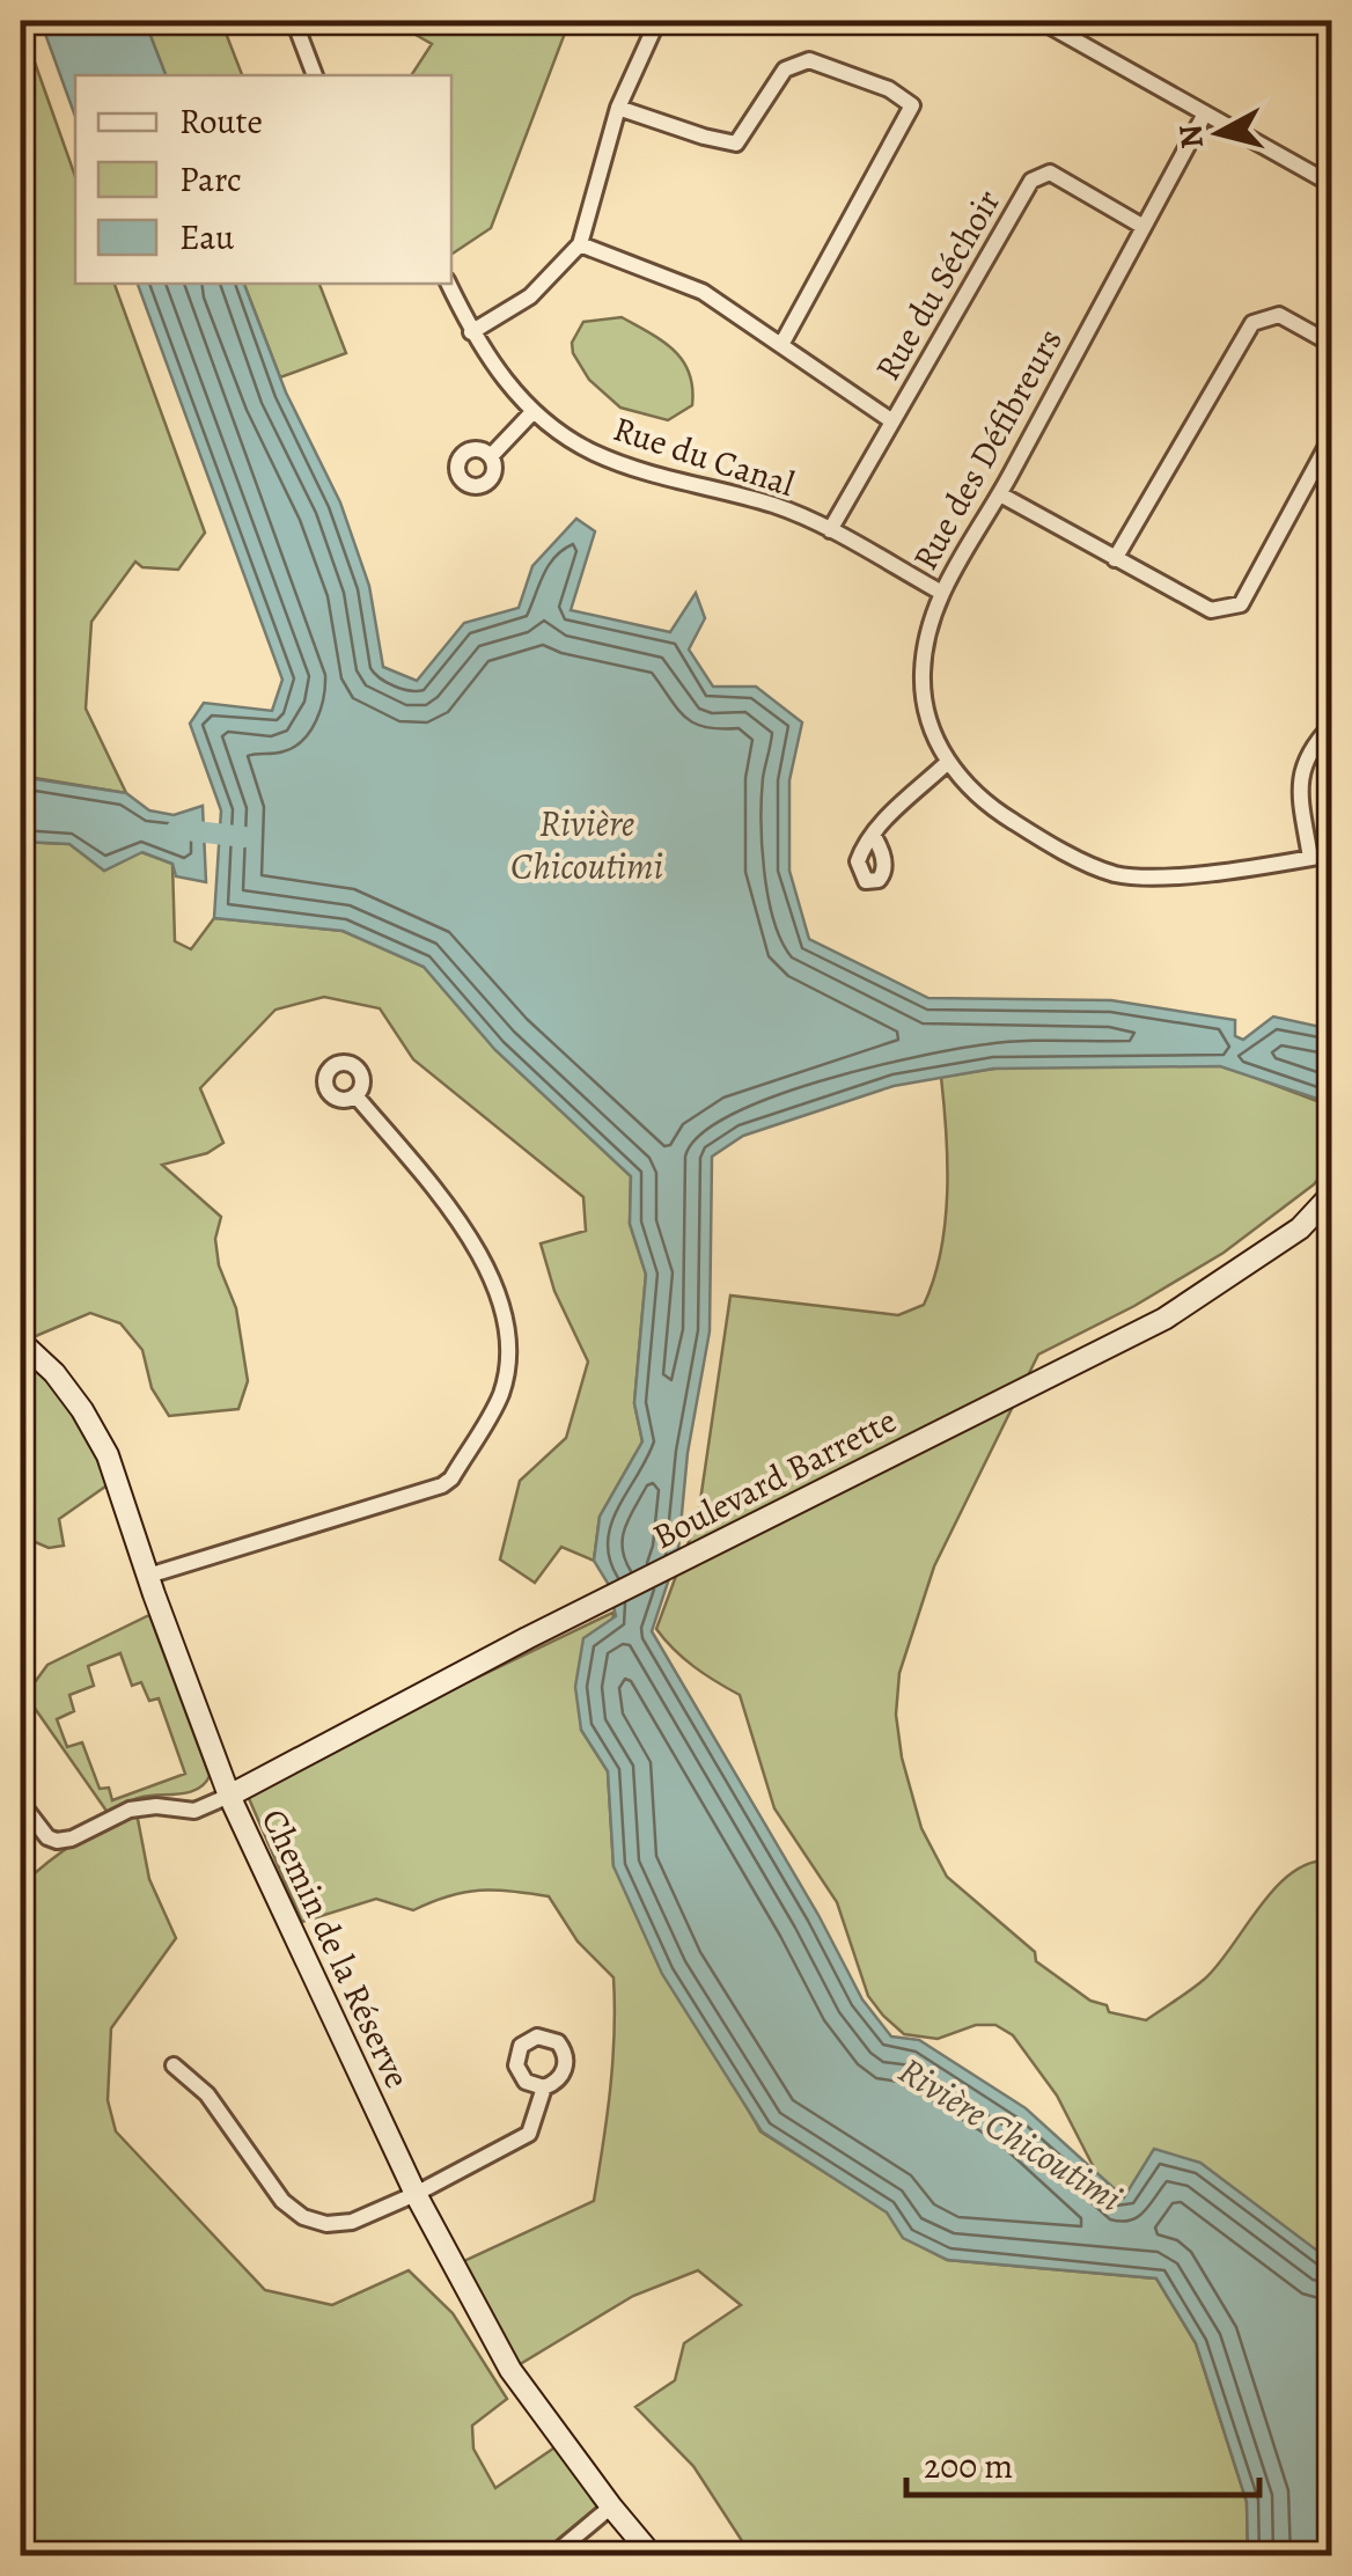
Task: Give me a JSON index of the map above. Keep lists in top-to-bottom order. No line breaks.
{"streets":{"street":["Rue du Séchoir","Rue des Défibreurs","Rue du Canal","Boulevard Barrette","Chemin de la Réserve"]},"crossings":[["Rue du Séchoir","Rue des Défibreurs"],["Rue du Séchoir","Rue du Canal"],["Rue des Défibreurs","Rue du Canal"],["Boulevard Barrette","Chemin de la Réserve"]],"water":["Rivière Chicoutimi"],"legend":["Route","Parc","Eau"],"scale_bar":"200 m","north":"left"}
